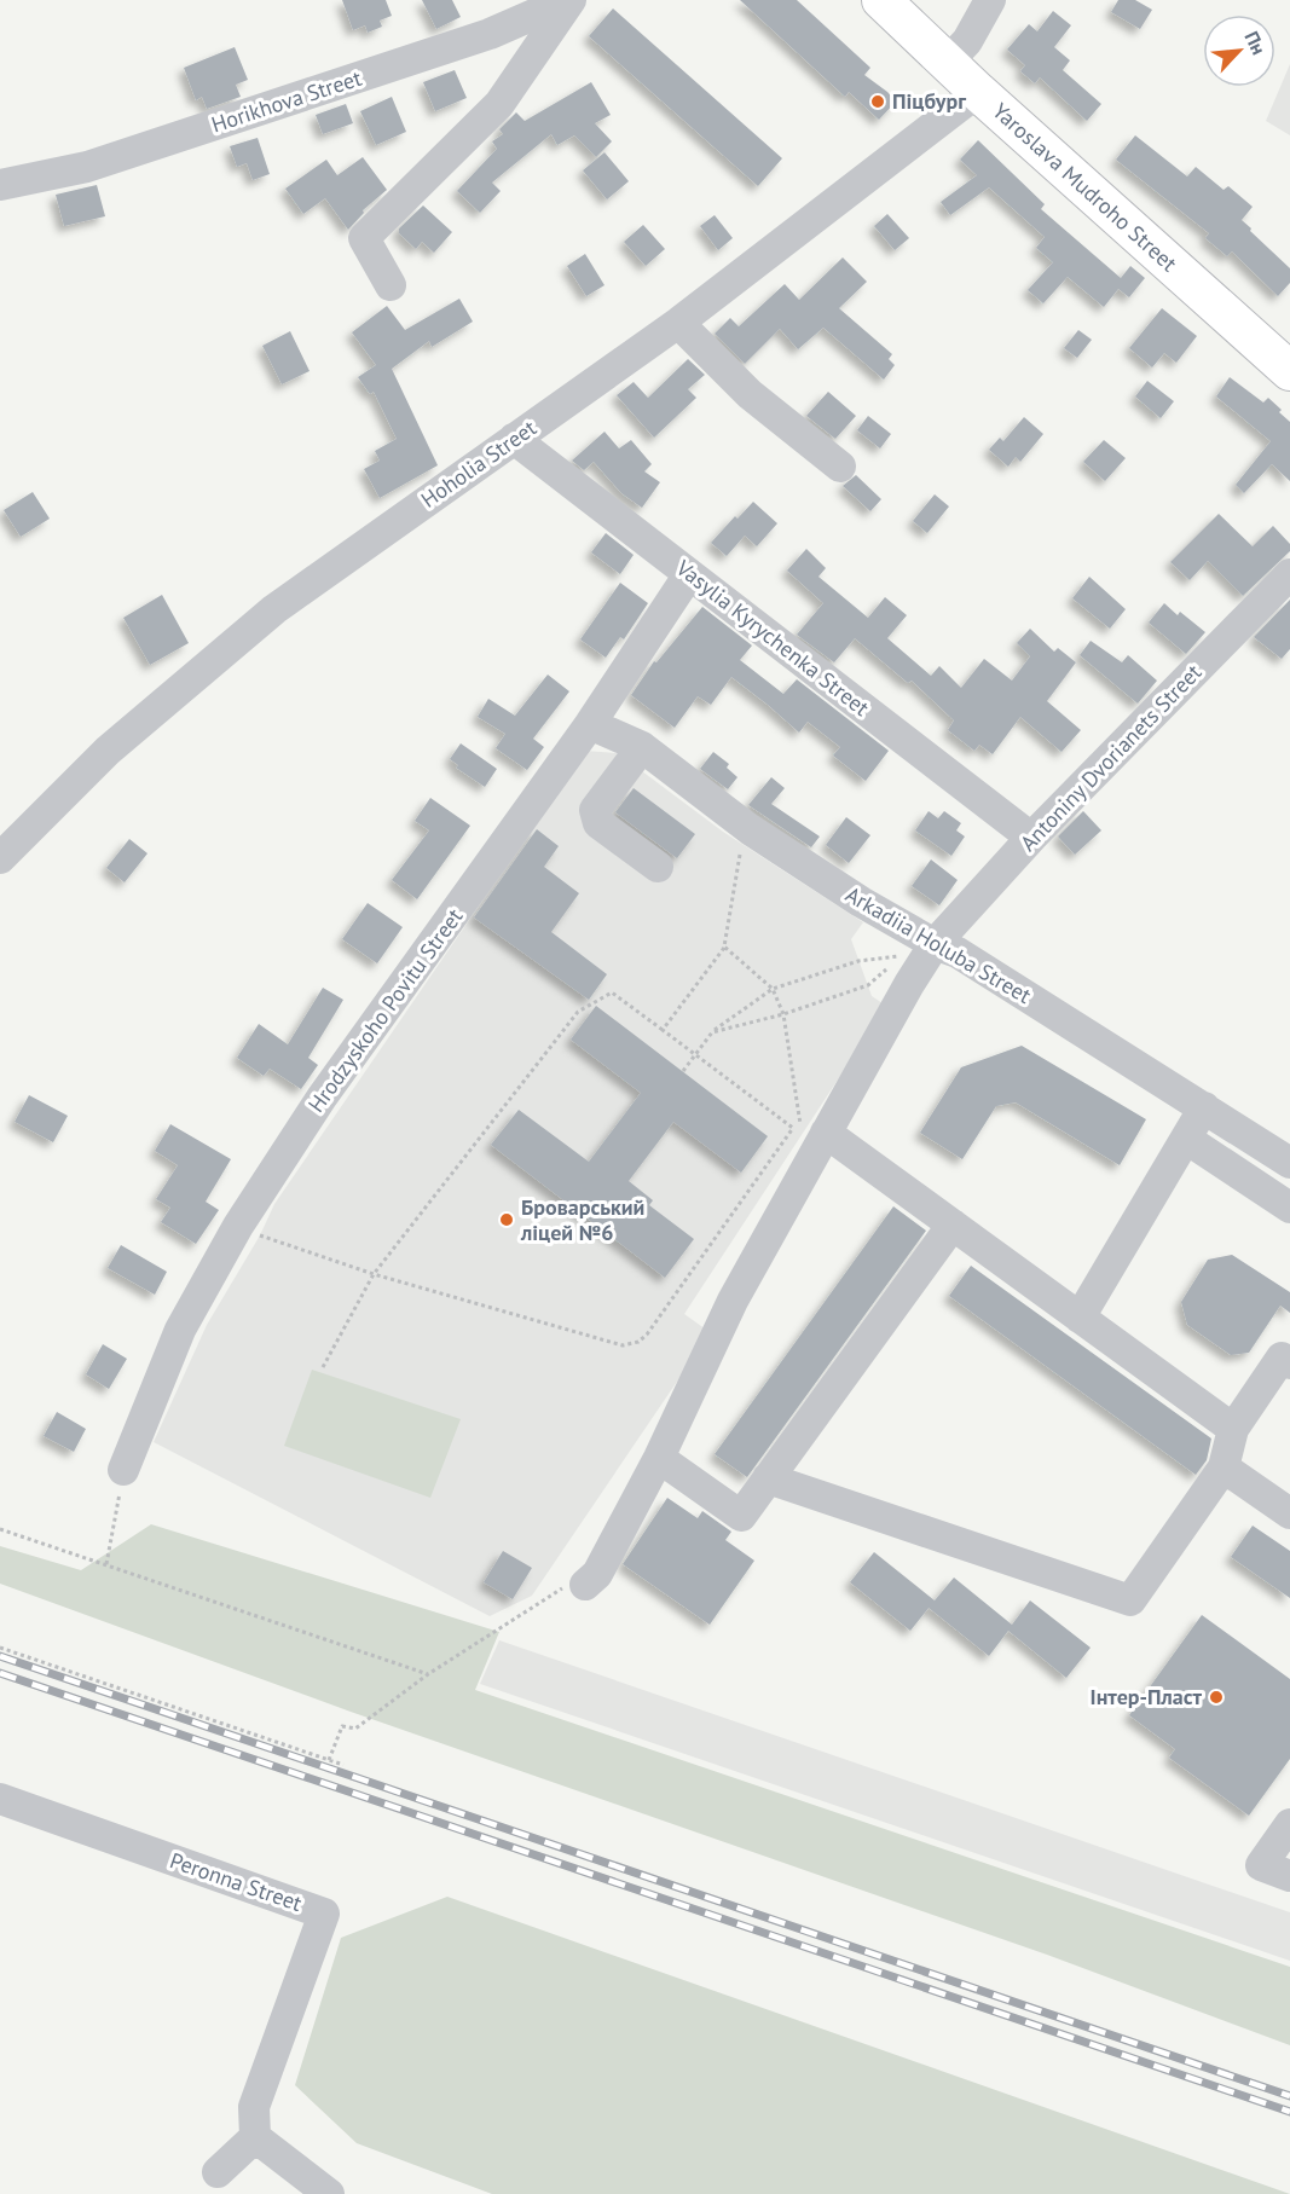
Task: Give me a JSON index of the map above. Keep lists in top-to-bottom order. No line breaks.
{"streets":{"main road":["Yaroslava Mudroho Street"],"street":["Horikhova Street","Hoholia Street","Vasylia Kyrychenka Street","Antoniny Dvorianets Street","Arkadiia Holuba Street","Hrodzyskoho Povitu Street","Peronna Street"]},"crossings":[["Yaroslava Mudroho Street","Hoholia Street"],["Hoholia Street","Vasylia Kyrychenka Street"],["Vasylia Kyrychenka Street","Antoniny Dvorianets Street"],["Vasylia Kyrychenka Street","Hrodzyskoho Povitu Street"],["Antoniny Dvorianets Street","Arkadiia Holuba Street"],["Arkadiia Holuba Street","Hrodzyskoho Povitu Street"]],"places":["Піцбург","Броварський ліцей №6","Інтер-Пласт"],"north":"top right"}
